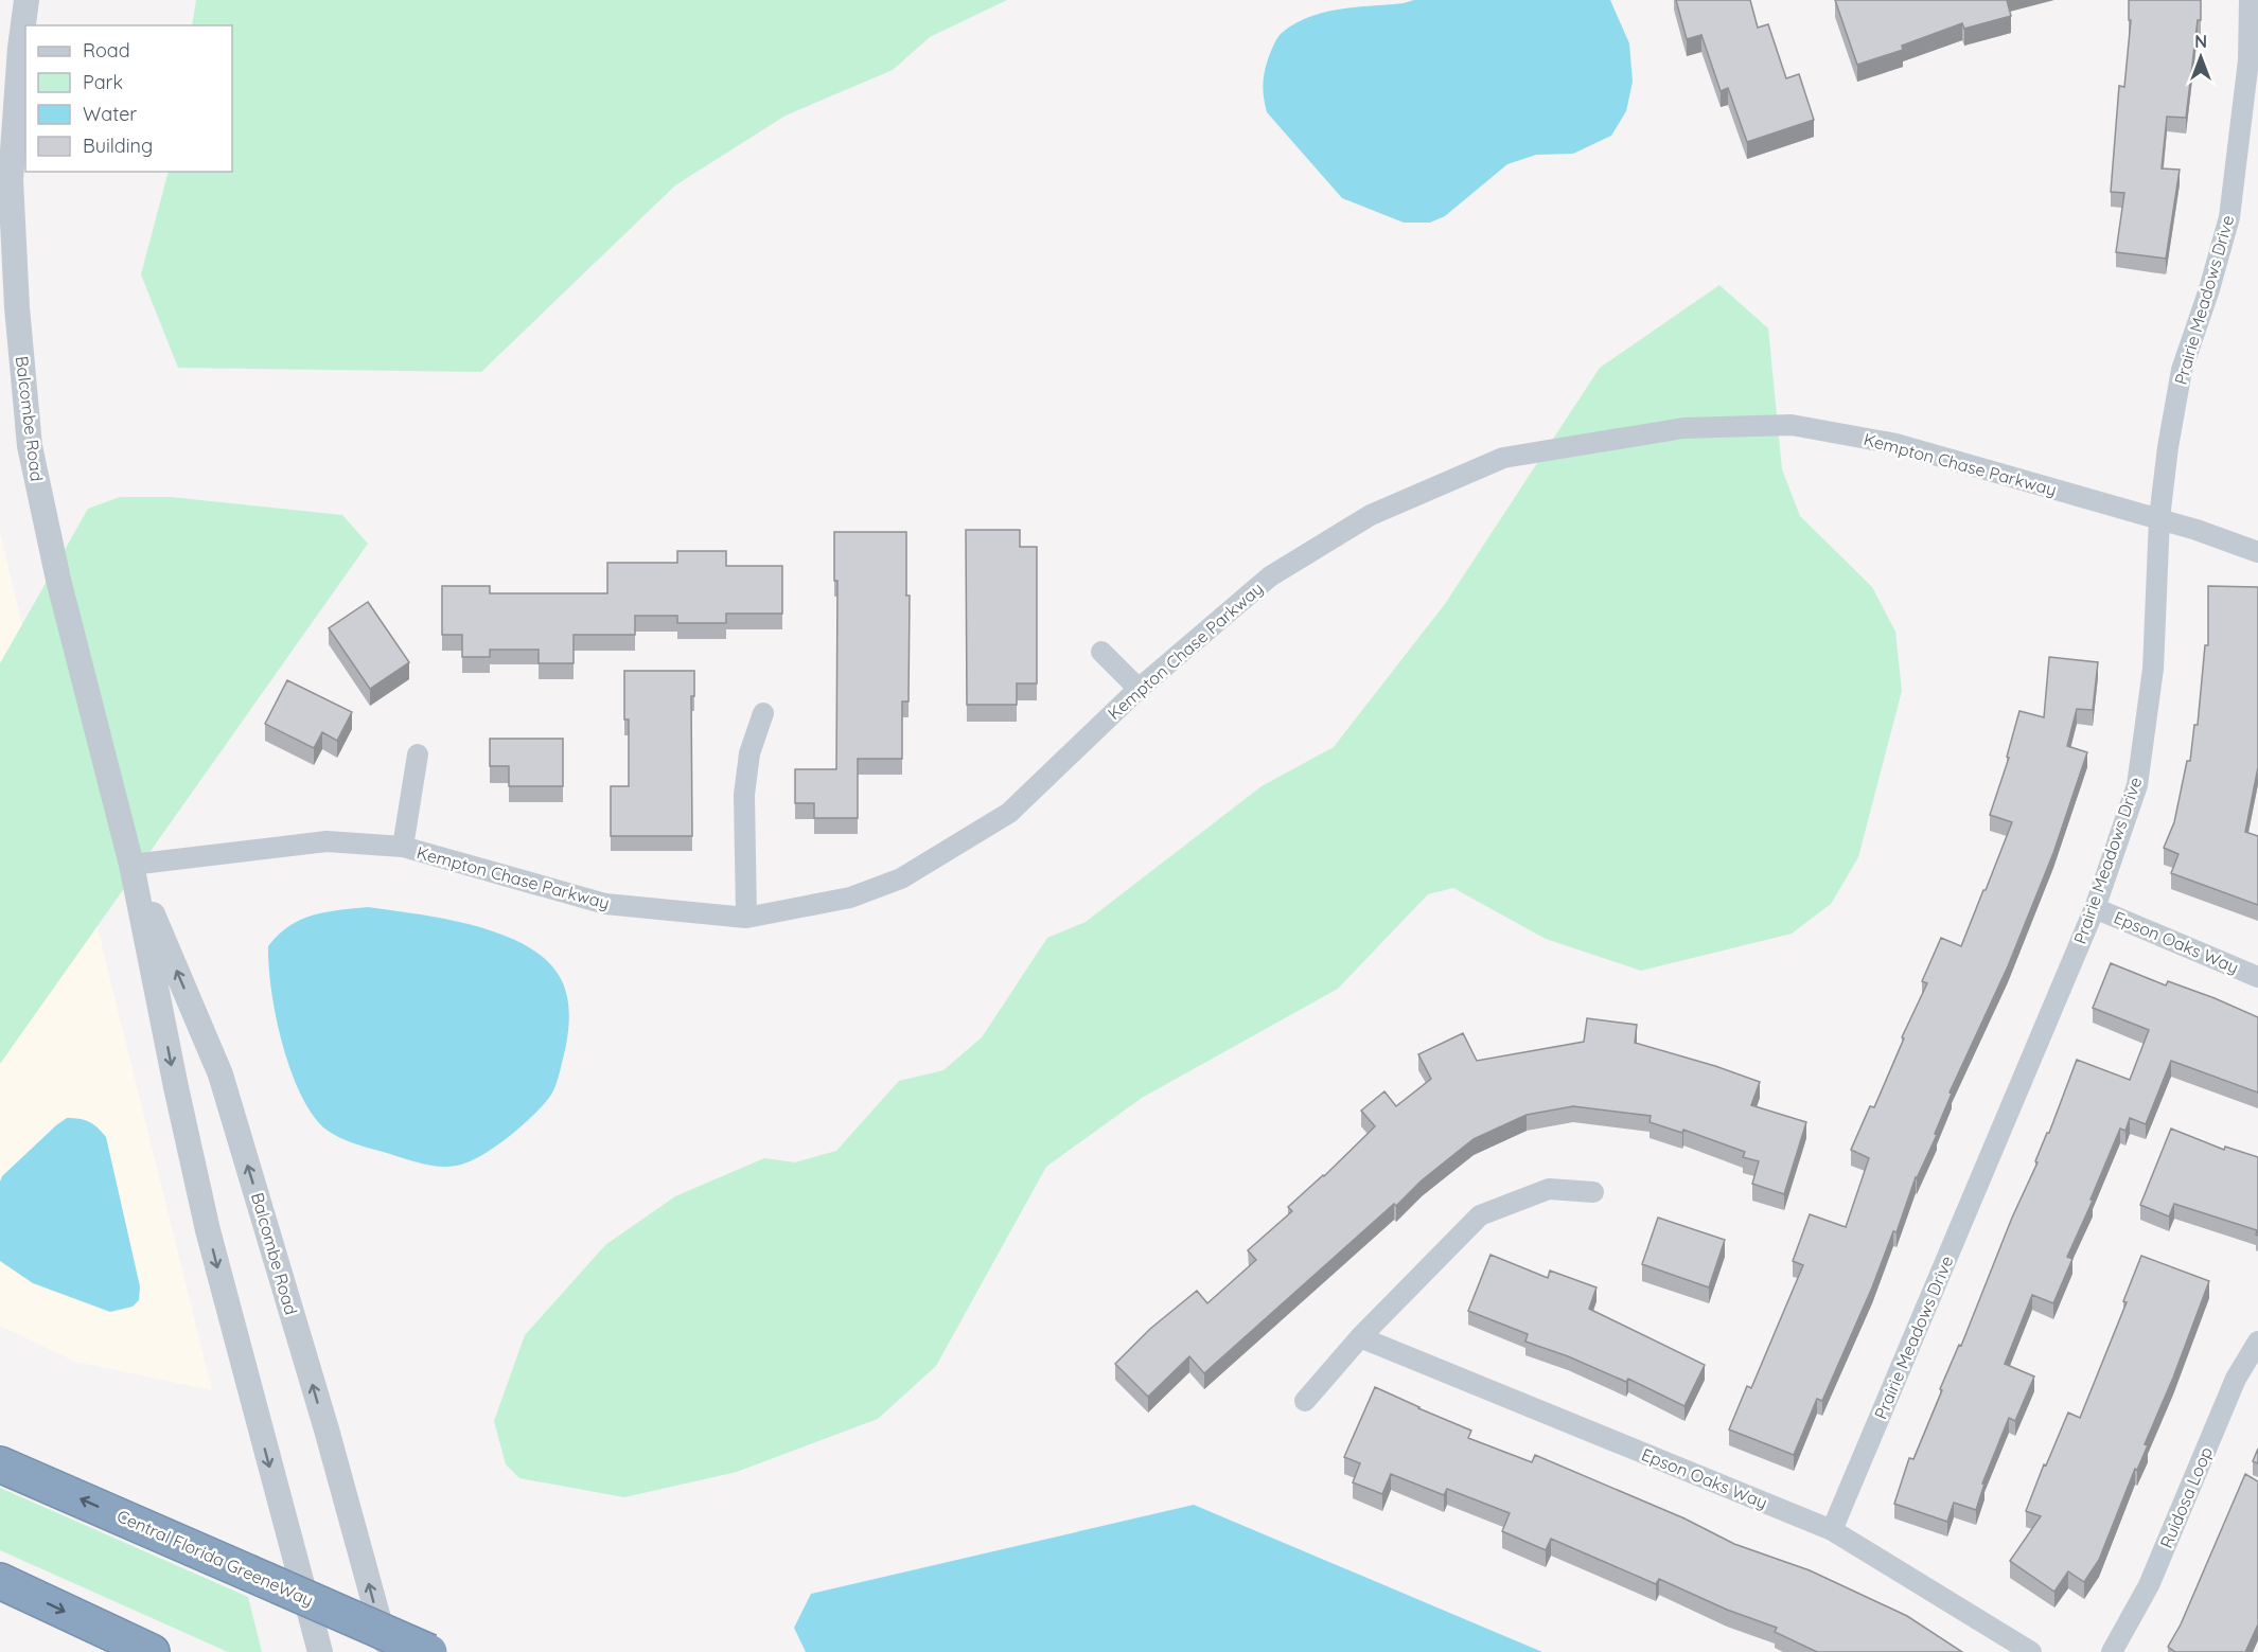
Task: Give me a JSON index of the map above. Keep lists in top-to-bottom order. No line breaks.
{"streets":{"highway":["Central Florida GreeneWay"],"street":["Prairie Meadows Drive","Balcombe Road","Kempton Chase Parkway","Epson Oaks Way","Ruidosa Loop"]},"crossings":[["Prairie Meadows Drive","Kempton Chase Parkway"],["Prairie Meadows Drive","Epson Oaks Way"],["Balcombe Road","Kempton Chase Parkway"]],"legend":["Road","Park","Water","Building"],"north":"top"}
